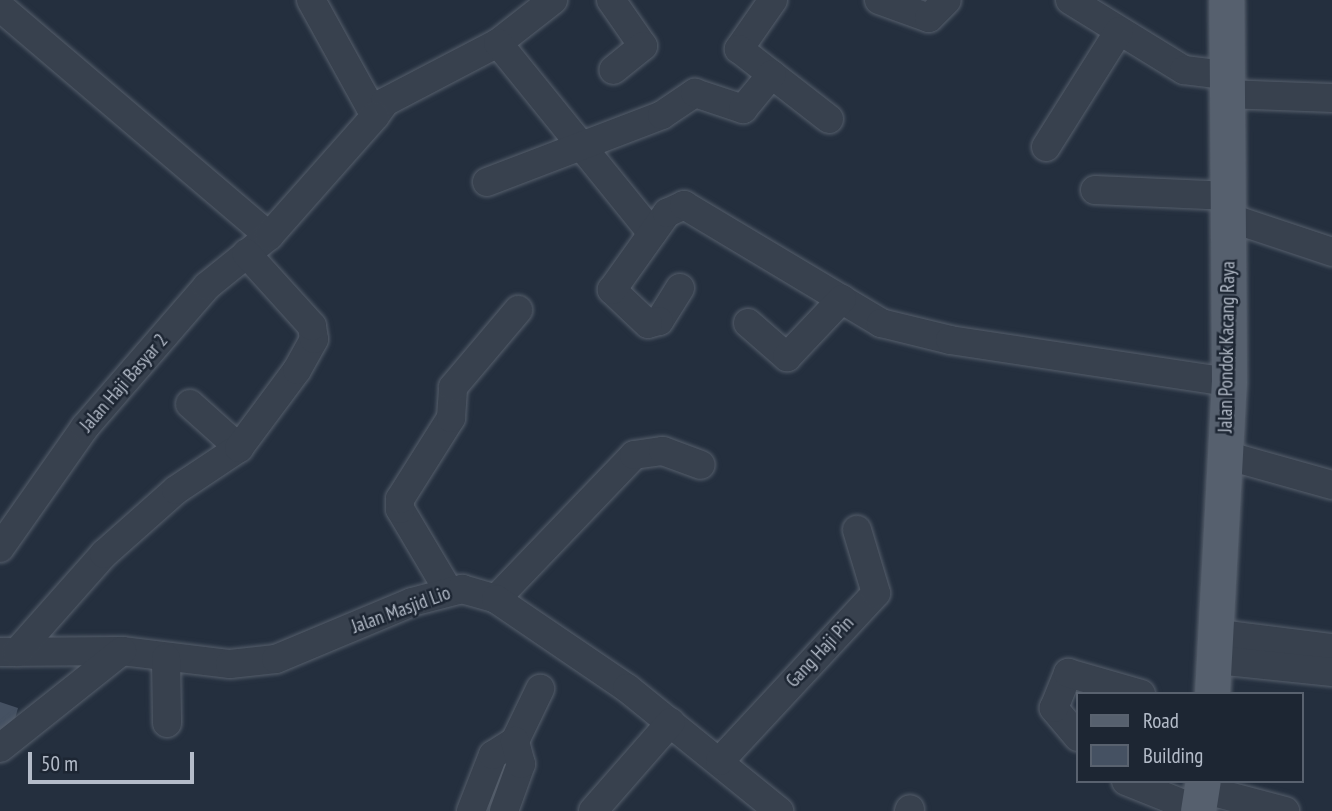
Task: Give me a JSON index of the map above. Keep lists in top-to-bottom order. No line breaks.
{"streets":{"main road":["Jalan Pondok Kacang Raya"],"street":["Jalan Haji Basyar 2","Jalan Masjid Lio","Gang Haji Pin"]},"crossings":[["Jalan Masjid Lio","Gang Haji Pin"]],"legend":["Road","Building"],"scale_bar":"50 m"}
